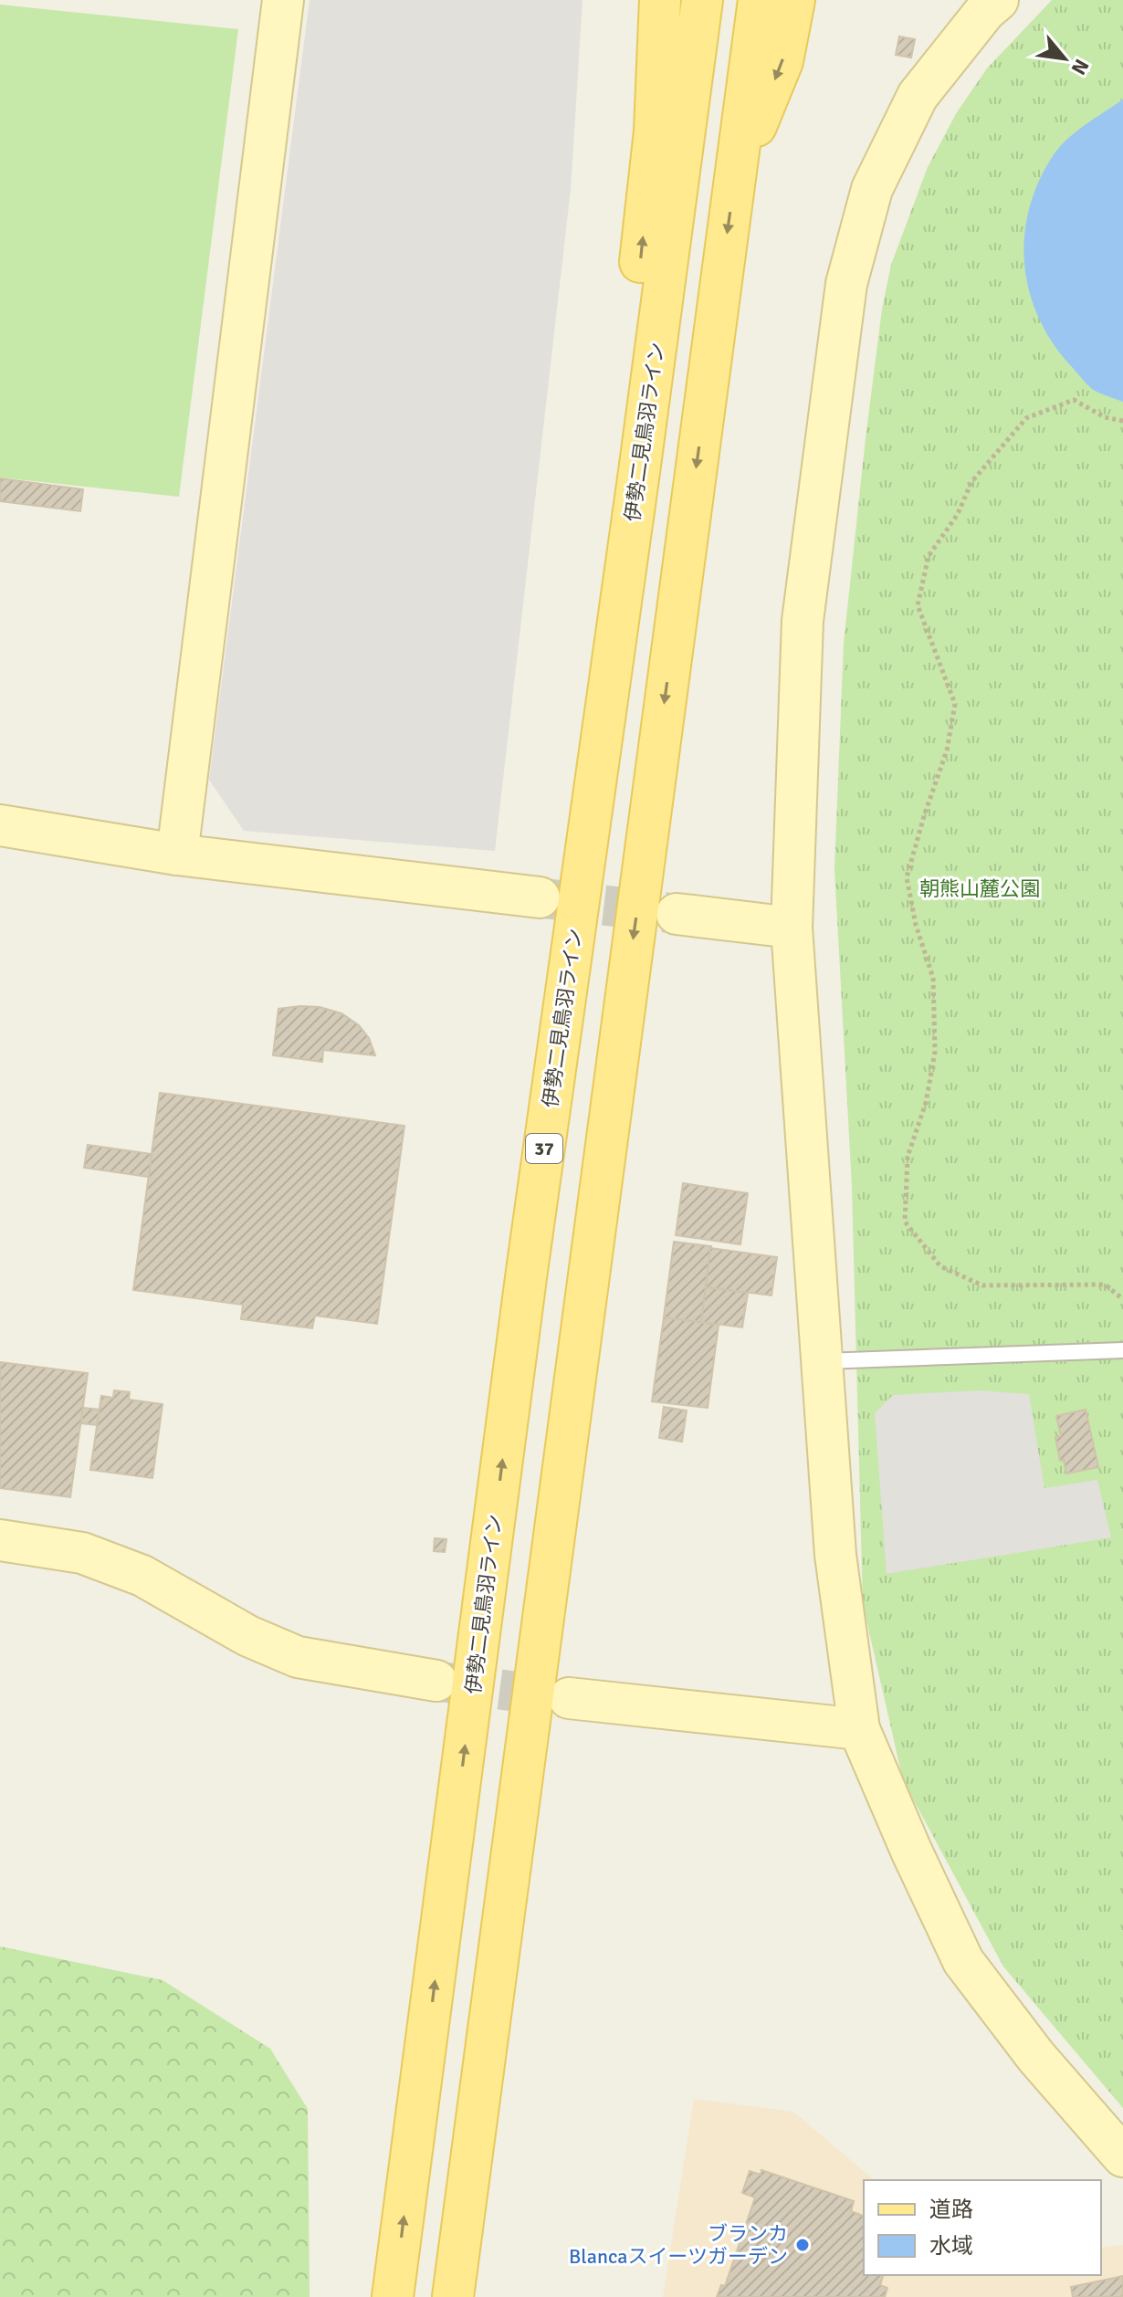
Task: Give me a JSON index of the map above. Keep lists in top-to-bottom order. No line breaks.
{"streets":{"main road":["伊勢二見鳥羽ライン","37"]},"parks":["朝熊山麓公園"],"places":["ブランカ Blancaスイーツガーデン"],"legend":["道路","水域"],"north":"bottom right"}
